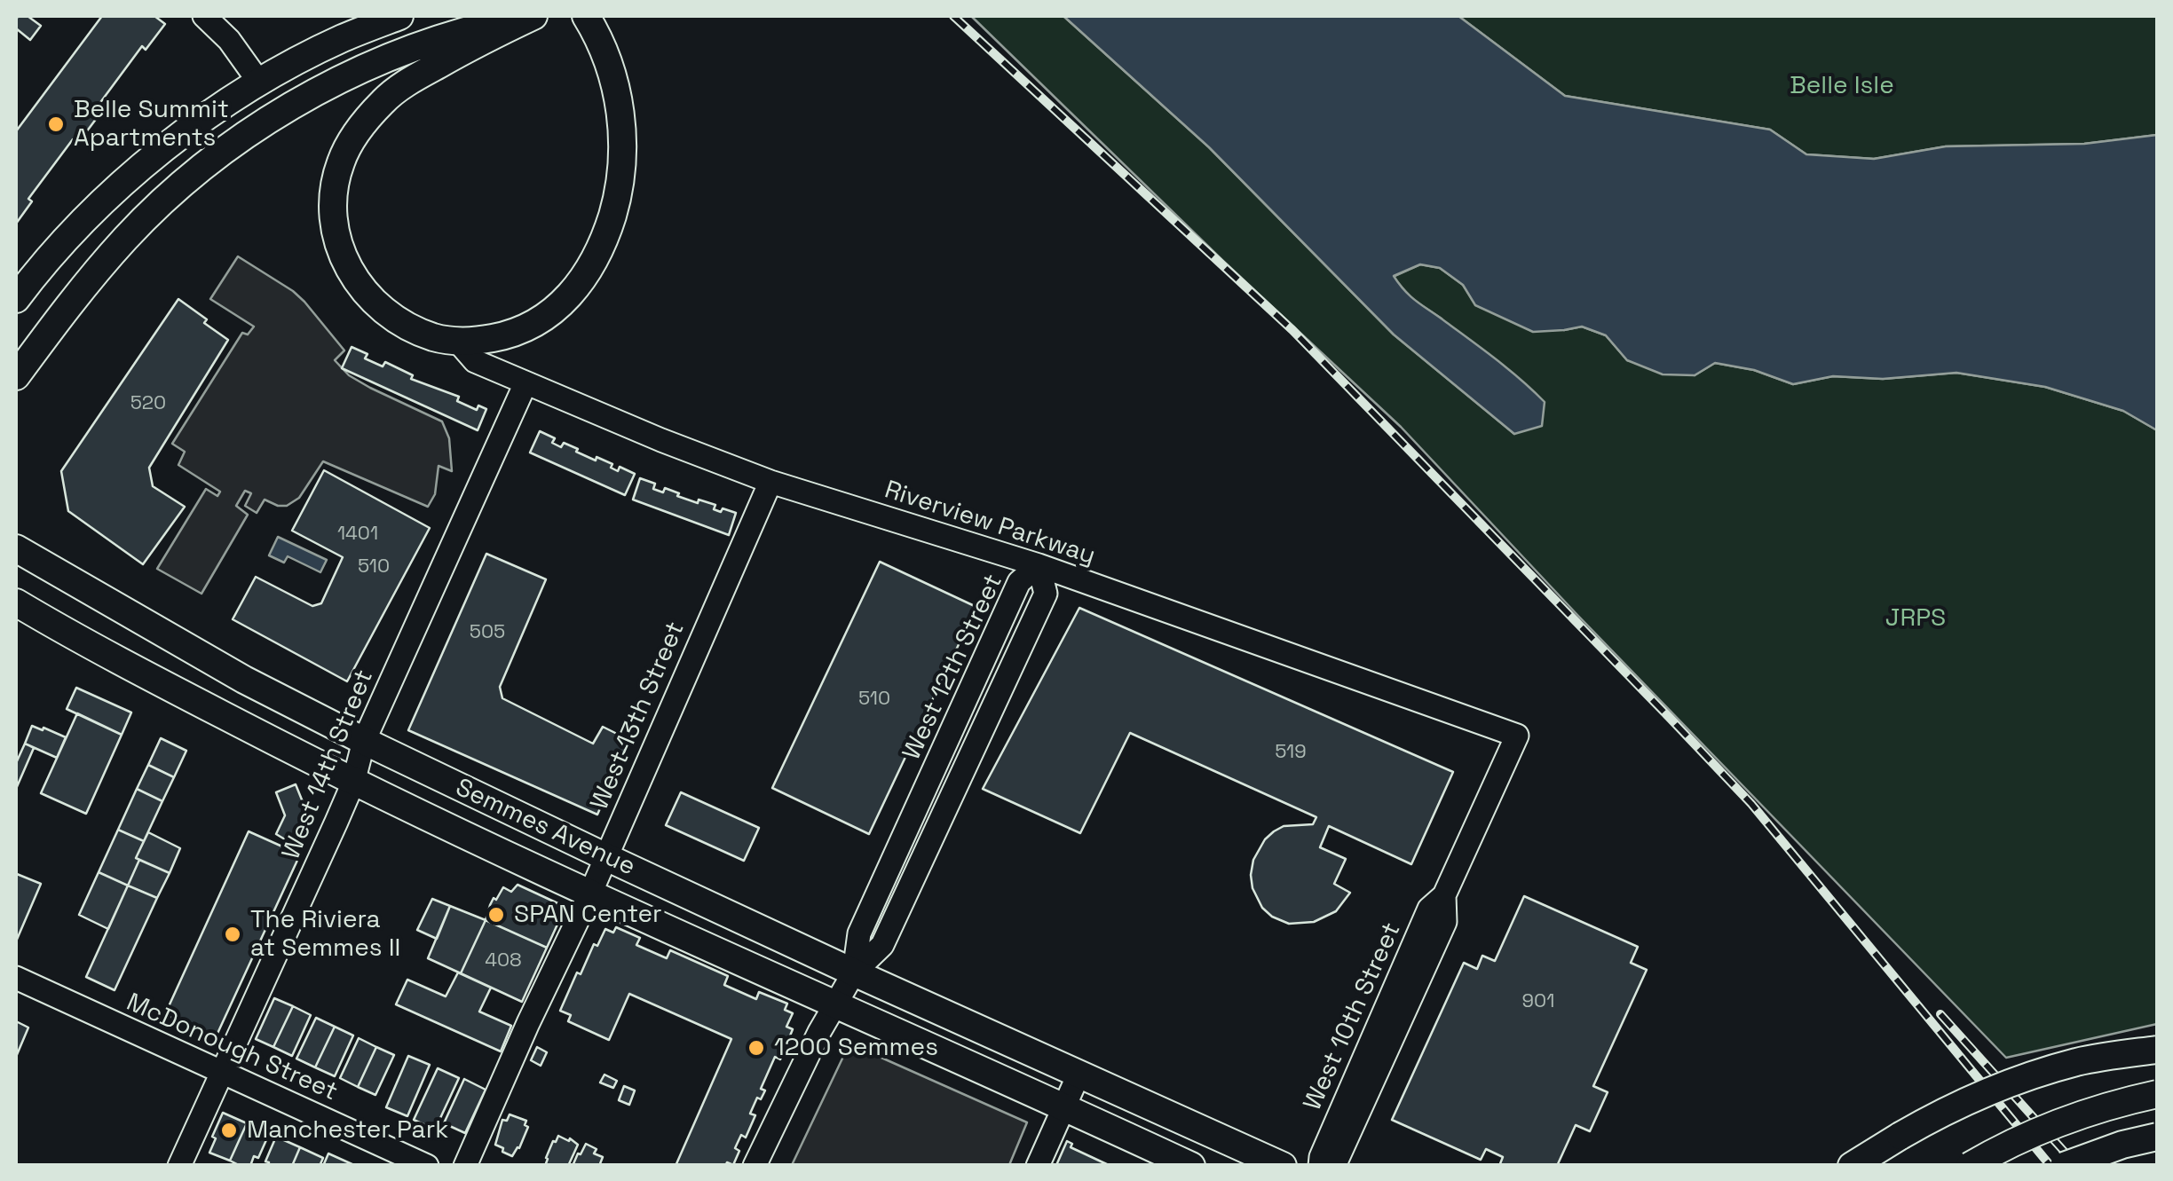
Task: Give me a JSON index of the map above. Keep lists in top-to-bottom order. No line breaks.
{"streets":{"main road":["Semmes Avenue"],"street":["Riverview Parkway","West 12th Street","West 13th Street","West 14th Street","West 10th Street","McDonough Street"]},"crossings":[["Riverview Parkway","West 12th Street"],["Riverview Parkway","West 13th Street"],["Riverview Parkway","West 14th Street"],["Riverview Parkway","West 10th Street"],["West 12th Street","Semmes Avenue"],["West 13th Street","Semmes Avenue"],["West 14th Street","Semmes Avenue"],["West 14th Street","McDonough Street"]],"parks":["Belle Isle","JRPS"],"places":["Belle Summit Apartments","SPAN Center","The Riviera at Semmes II","1200 Semmes","Manchester Park"],"house_numbers":["520","1401","510","505","510","519","408","901"]}
